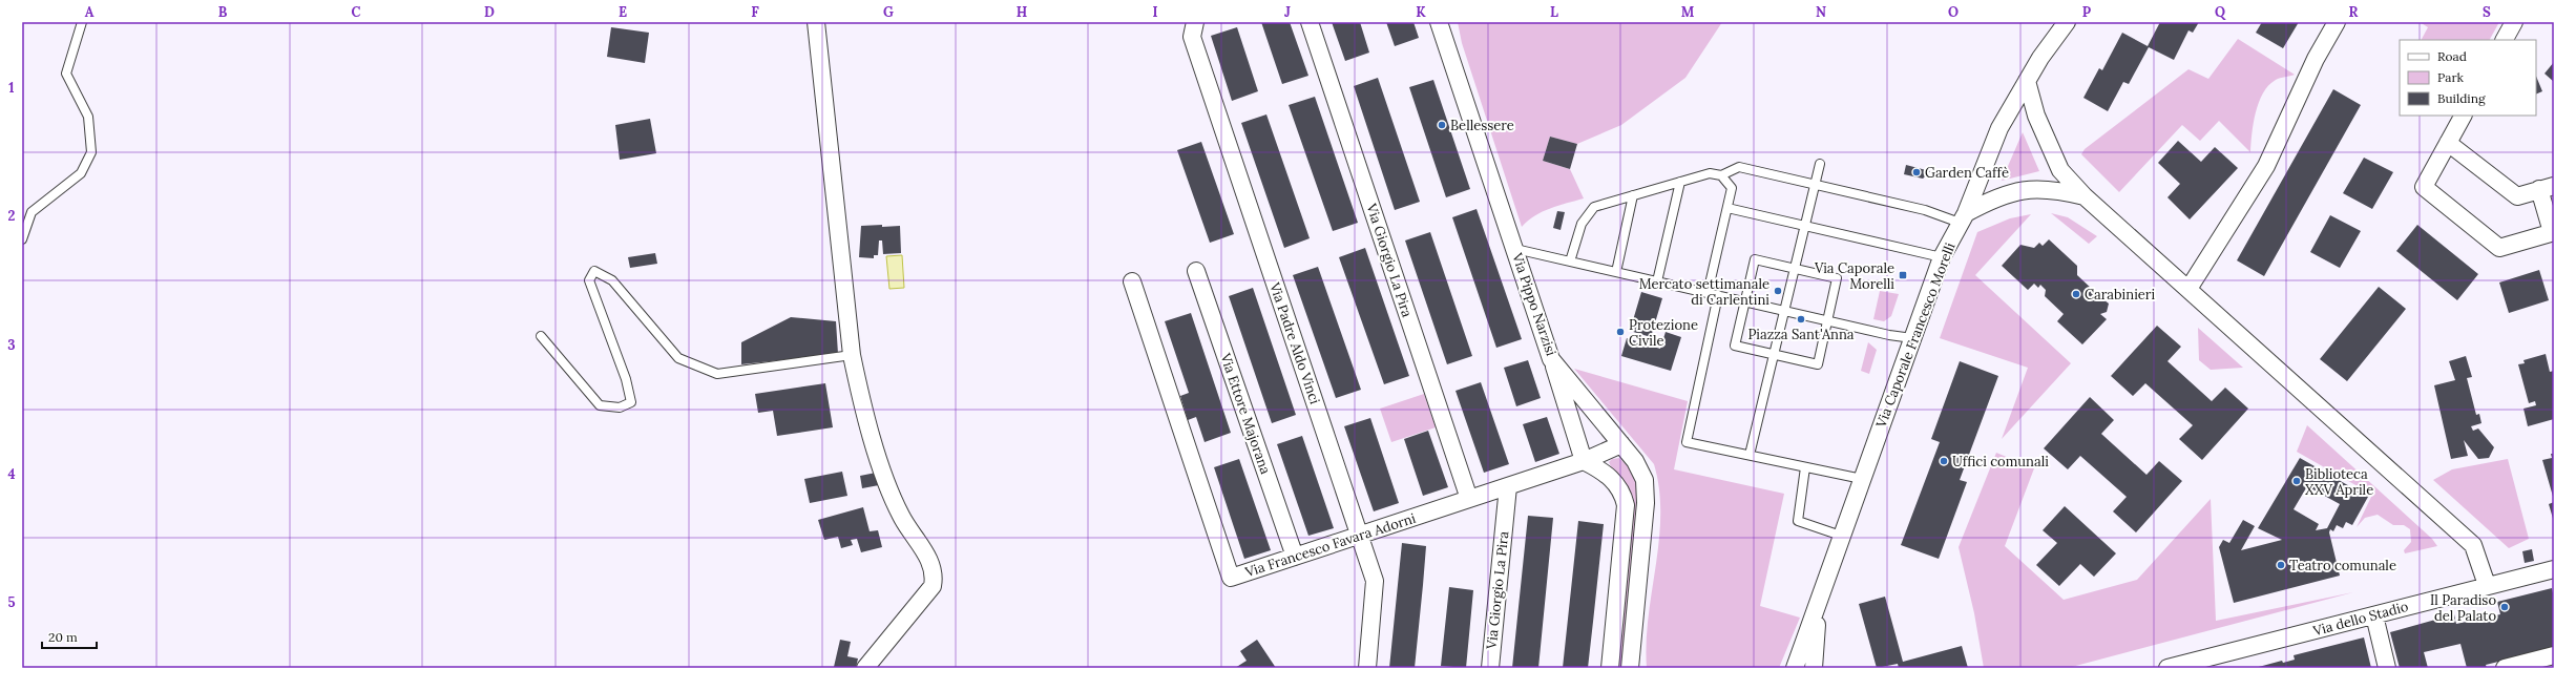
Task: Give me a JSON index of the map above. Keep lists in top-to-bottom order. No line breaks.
{"streets":{"street":["Via Giorgio La Pira","Via Pippo Narzisi","Via Caporale Francesco Morelli","Via Padre Aldo Vinci","Via Ettore Majorana","Via Francesco Favara Adorni","Via dello Stadio"]},"crossings":[["Via Giorgio La Pira","Via Francesco Favara Adorni"],["Via Pippo Narzisi","Via Francesco Favara Adorni"],["Via Padre Aldo Vinci","Via Francesco Favara Adorni"],["Via Ettore Majorana","Via Francesco Favara Adorni"]],"places":{"other":["Bellessere","Garden Caffè","Mercato settimanale di Carlentini","Carabinieri","Piazza Sant'Anna","Protezione Civile","Uffici comunali","Biblioteca XXV Aprile","Teatro comunale","Il Paradiso del Palato"],"transit":["Via Caporale Morelli"]},"legend":["Road","Park","Building"],"scale_bar":"20 m","grid":{"columns":["A","B","C","D","E","F","G","H","I","J","K","L","M","N","O","P","Q","R","S"],"rows":["1","2","3","4","5"]}}
